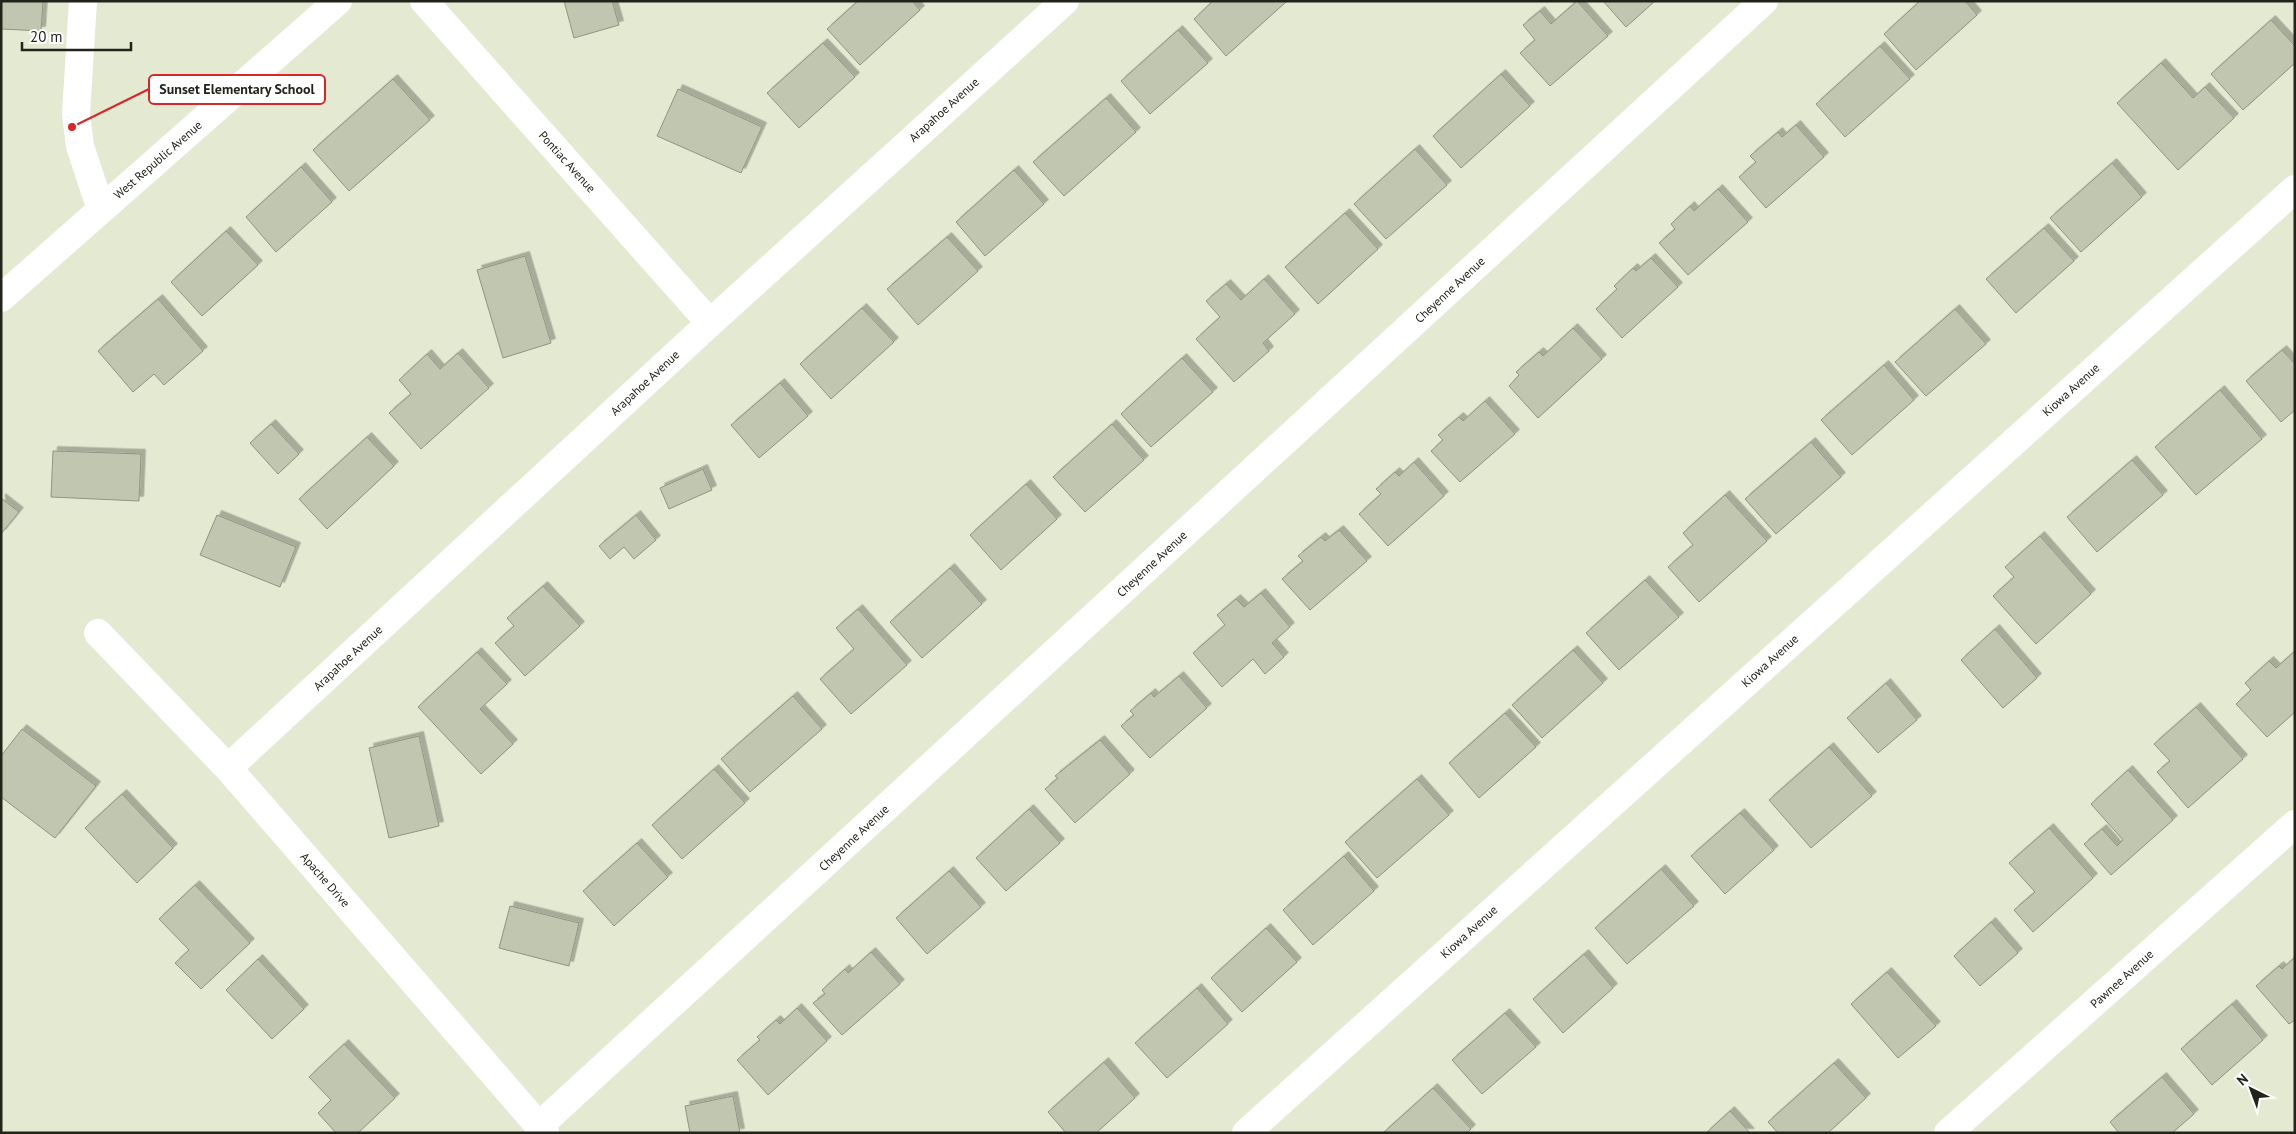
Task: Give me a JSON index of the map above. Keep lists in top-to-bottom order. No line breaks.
{"streets":{"street":["Arapahoe Avenue","West Republic Avenue","Pontiac Avenue","Cheyenne Avenue","Kiowa Avenue","Apache Drive","Pawnee Avenue"]},"crossings":[["Arapahoe Avenue","Pontiac Avenue"],["Arapahoe Avenue","Apache Drive"],["Cheyenne Avenue","Apache Drive"]],"places":["Sunset Elementary School"],"scale_bar":"20 m","north":"top left"}
